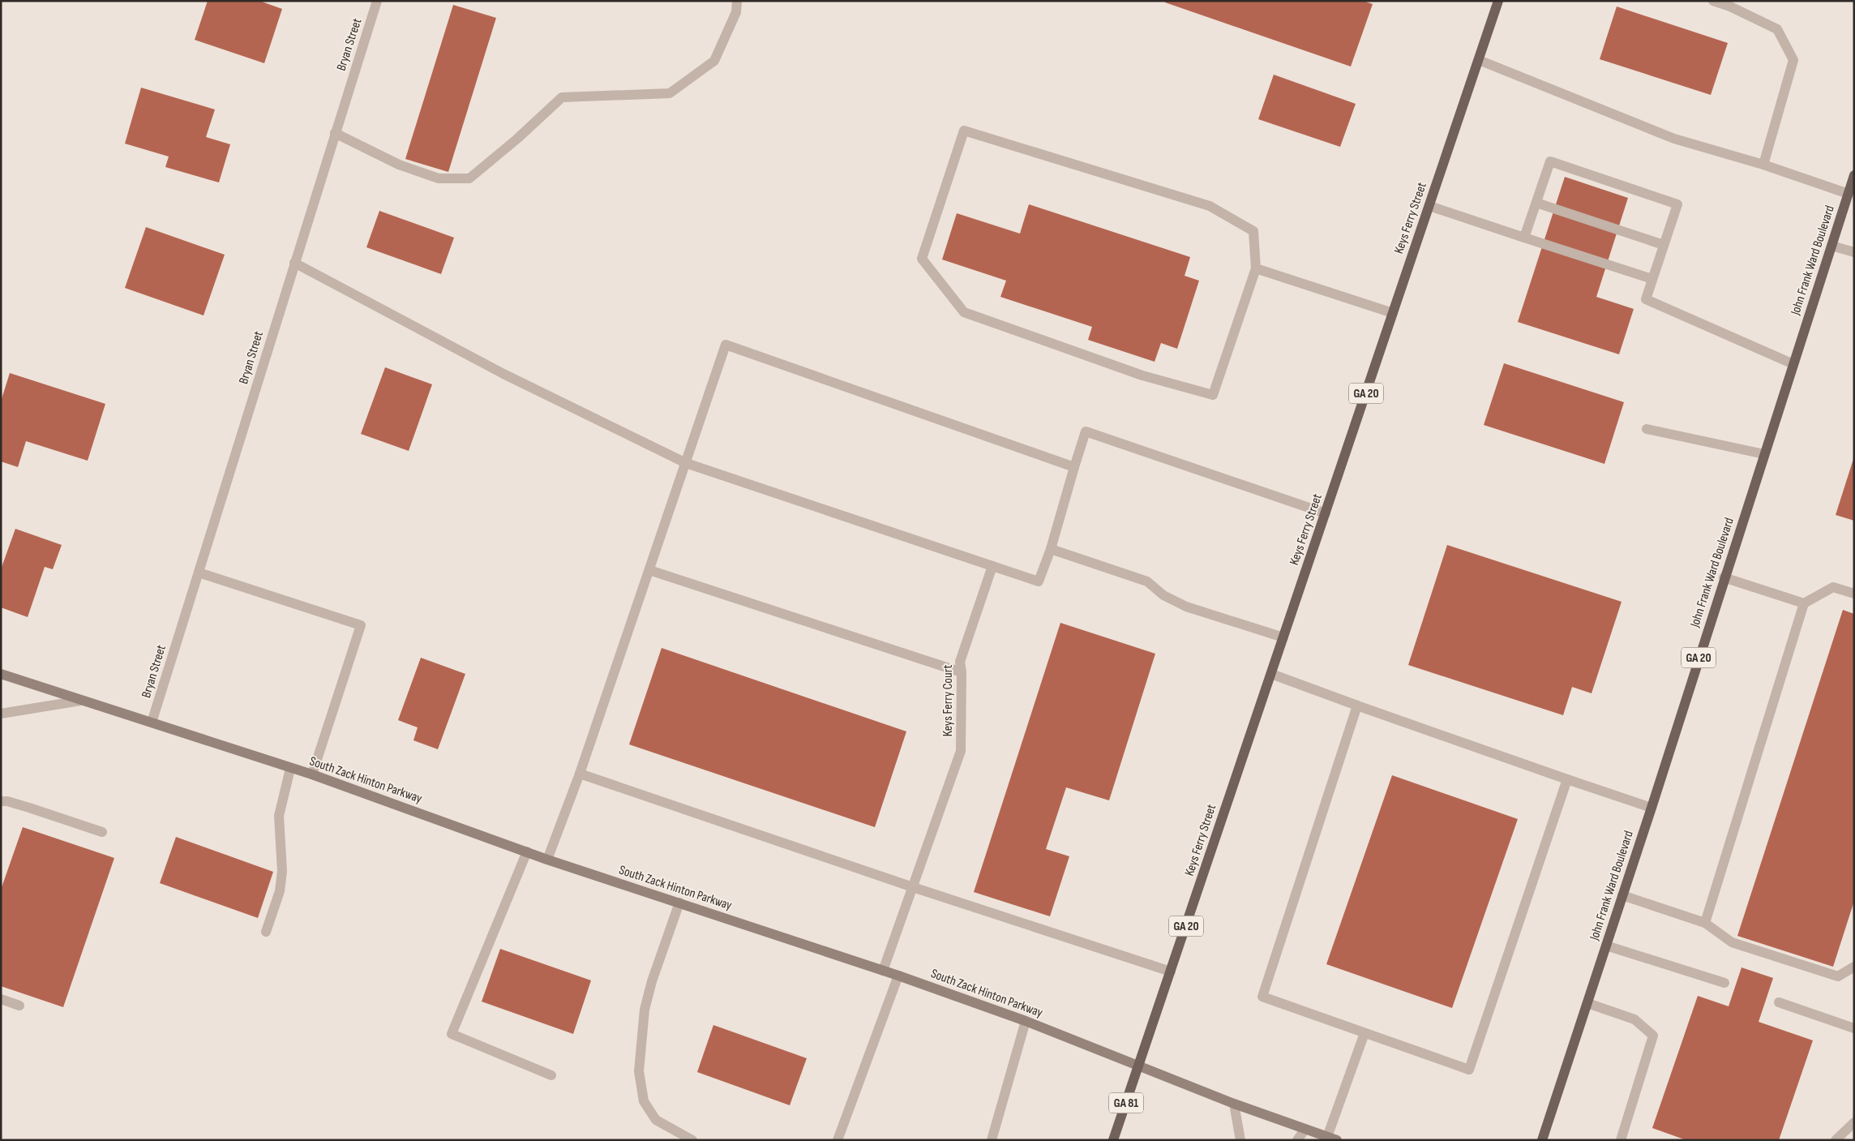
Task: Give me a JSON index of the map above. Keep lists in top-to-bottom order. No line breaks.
{"streets":{"main road":["Keys Ferry Street","John Frank Ward Boulevard","GA 20","South Zack Hinton Parkway","GA 81"],"street":["Bryan Street","Keys Ferry Court"]},"crossings":[["Bryan Street","South Zack Hinton Parkway"],["Keys Ferry Street","South Zack Hinton Parkway"],["Keys Ferry Street","GA 81"],["Keys Ferry Court","South Zack Hinton Parkway"],["South Zack Hinton Parkway","GA 81"]]}
